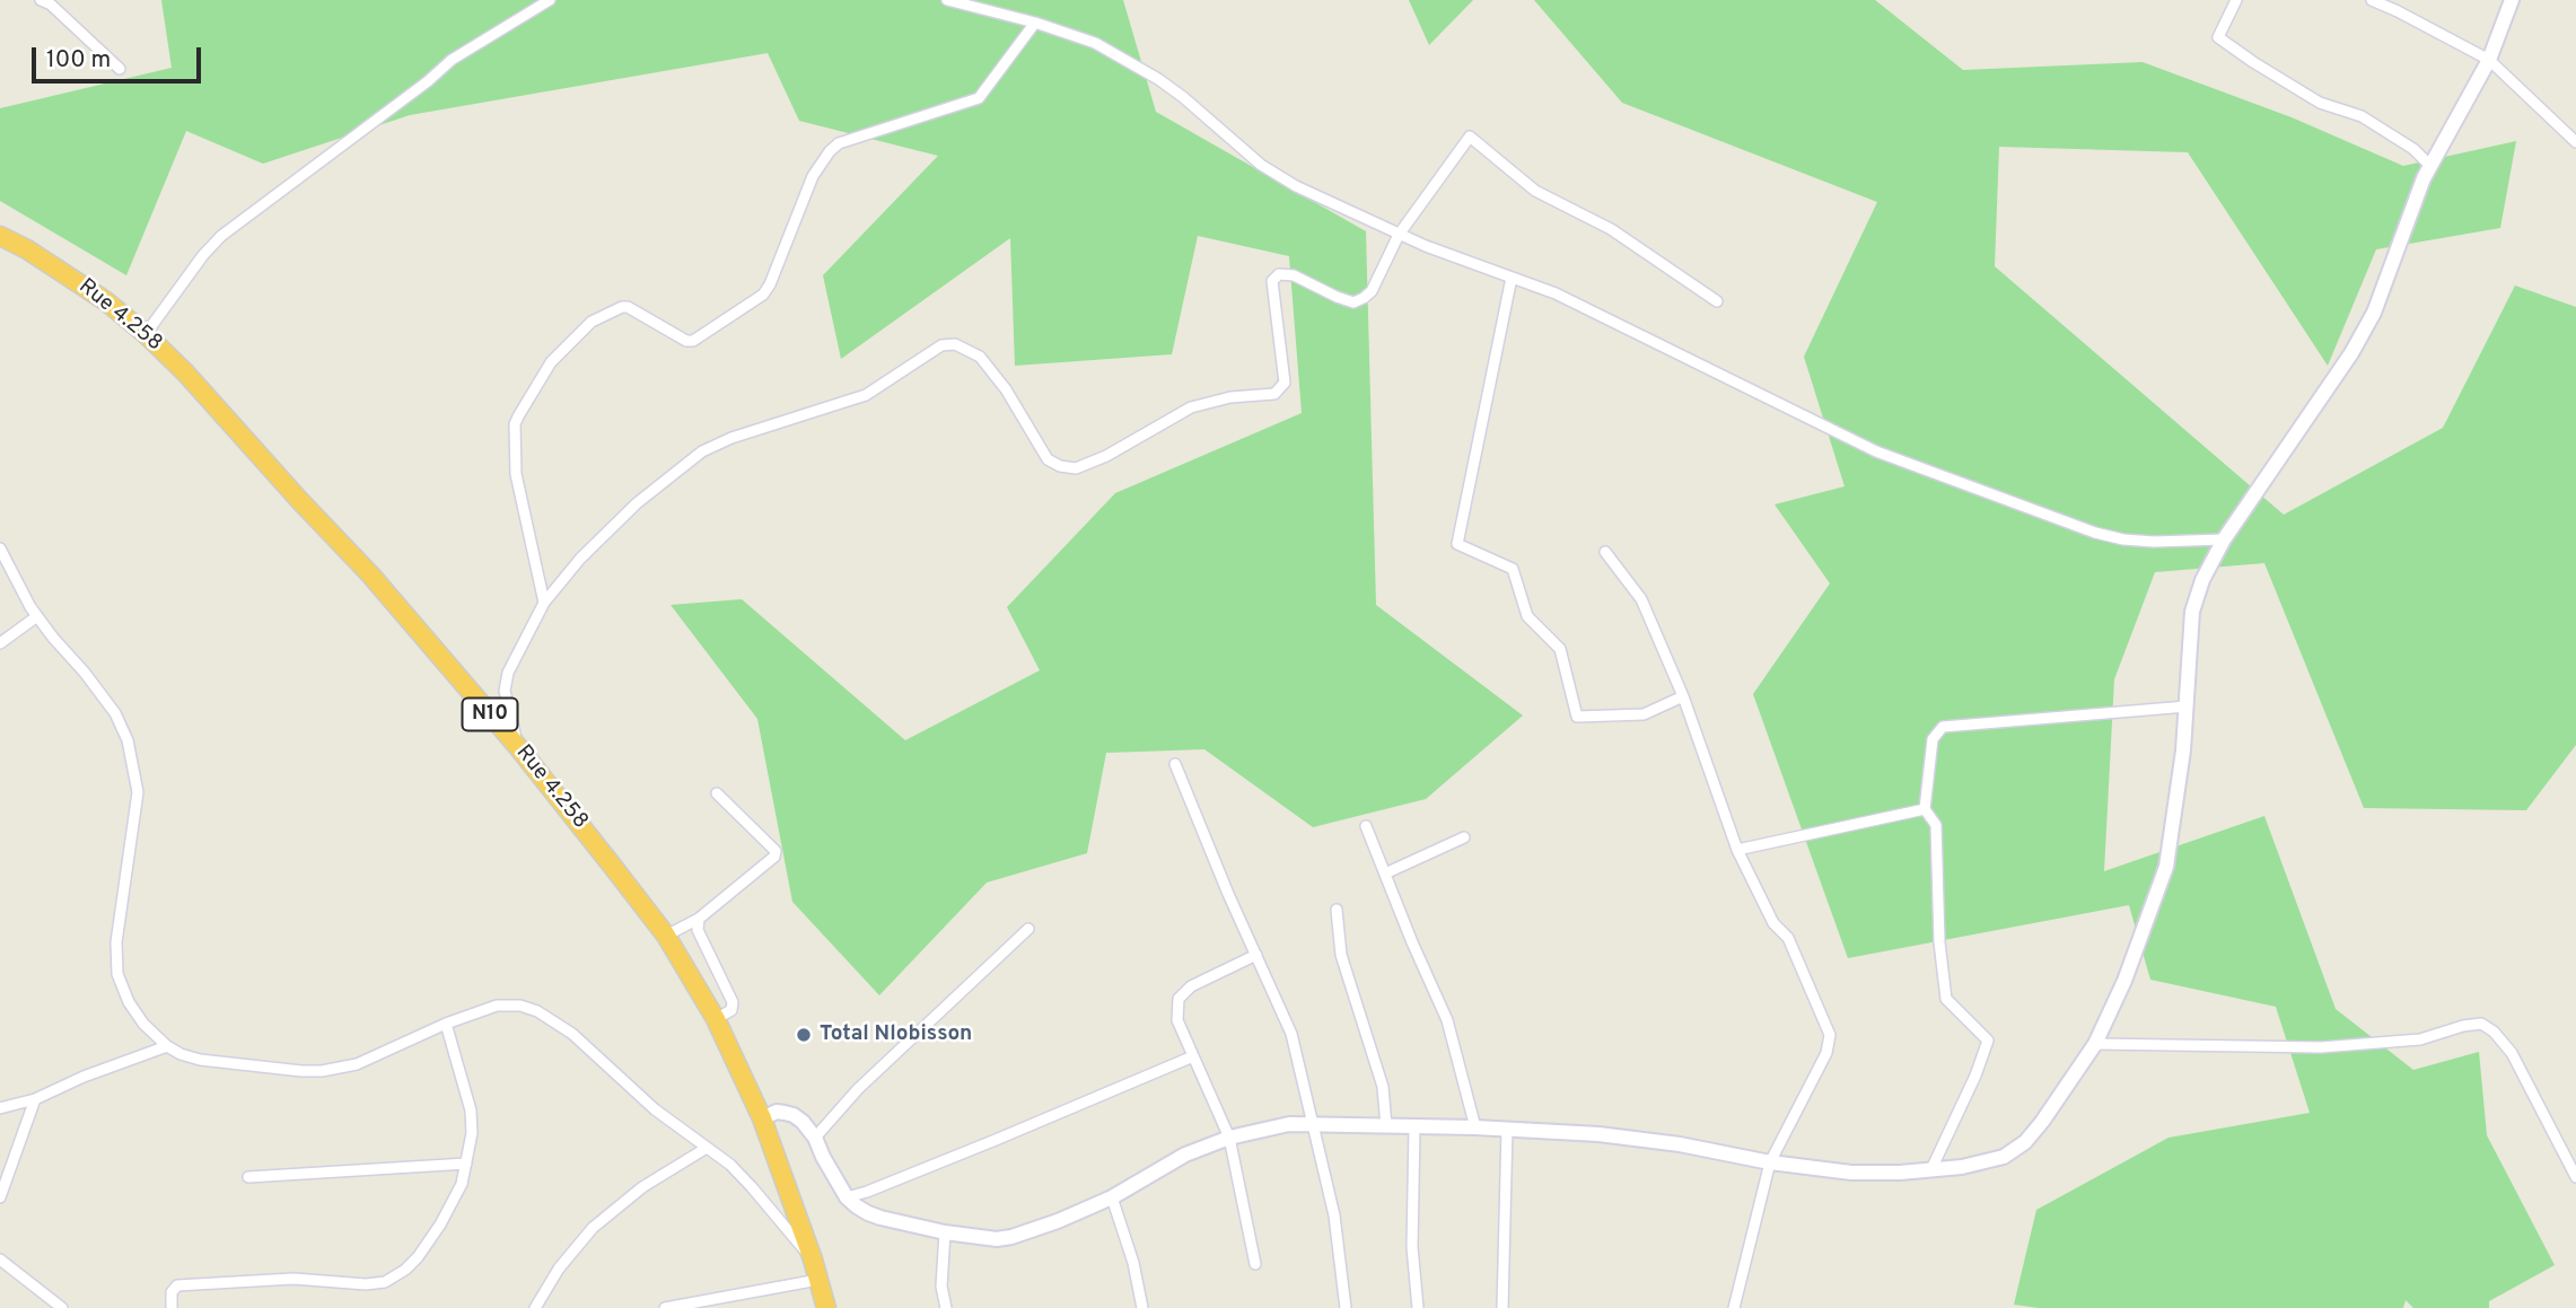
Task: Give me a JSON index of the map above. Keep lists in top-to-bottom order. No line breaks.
{"streets":{"highway":["Rue 4.258","N10"]},"places":["Total Nlobisson"],"scale_bar":"100 m"}
